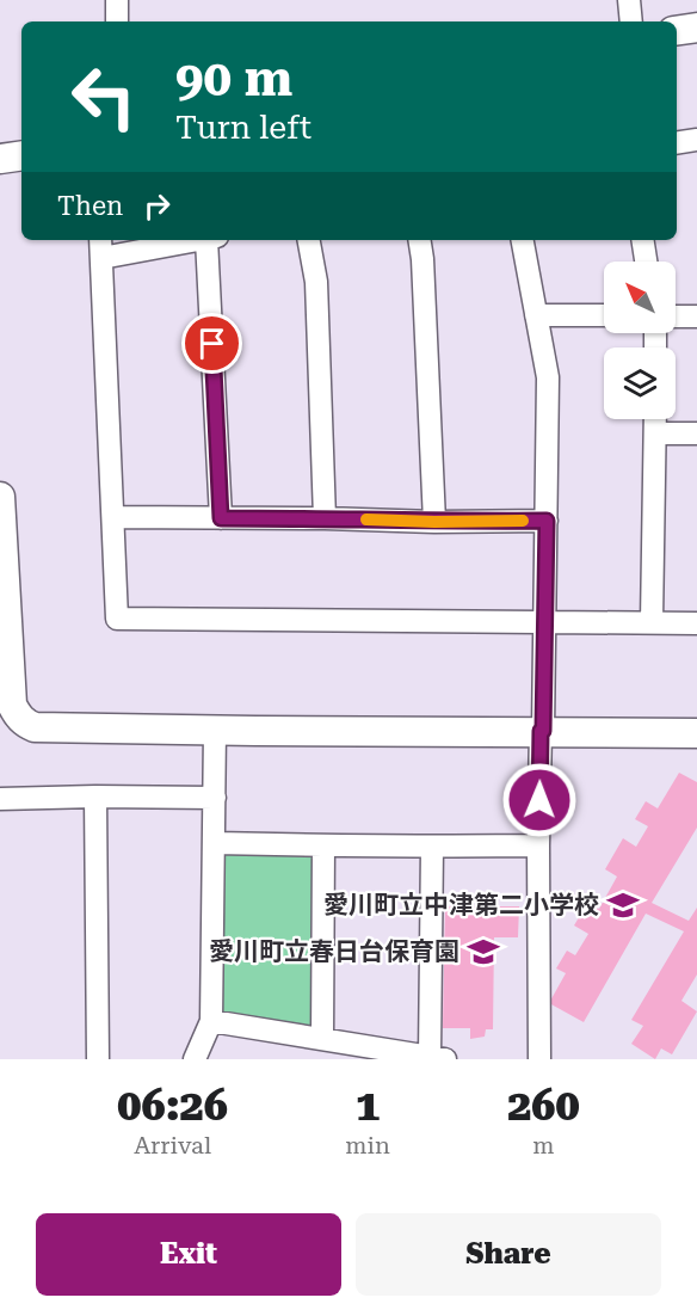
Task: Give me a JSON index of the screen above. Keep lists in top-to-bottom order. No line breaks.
{"places":{"school or university":["愛川町立中津第二小学校","愛川町立春日台保育園"]},"north":"top left","page":{"turn":["90 m","Turn left"],"then":"Then","eta":["06:26","Arrival","1","min","260","m"],"buttons":["Exit","Share"]}}
